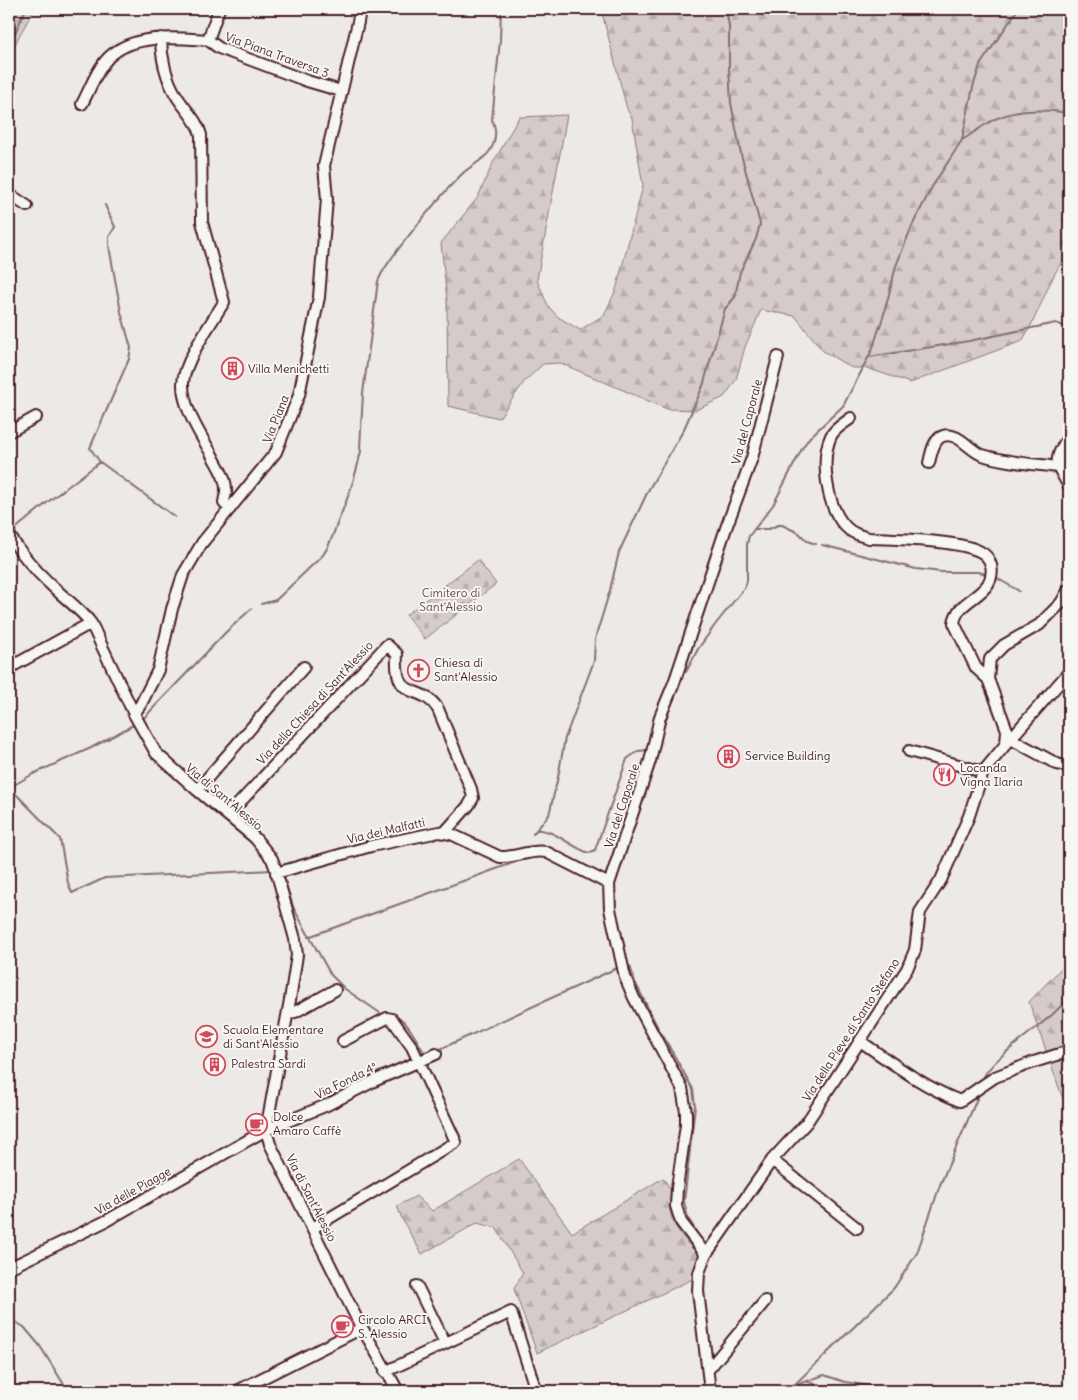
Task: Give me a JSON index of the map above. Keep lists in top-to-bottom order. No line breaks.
{"streets":{"street":["Via Piana Traversa 3","Via Piana","Via del Caporale","Via della Chiesa di Sant'Alessio","Via di Sant'Alessio","Via dei Malfatti","Via della Pieve di Santo Stefano","Via Fonda 4°","Via delle Piagge"]},"crossings":[["Via Piana Traversa 3","Via Piana"],["Via Piana","Via di Sant'Alessio"],["Via del Caporale","Via dei Malfatti"],["Via del Caporale","Via della Pieve di Santo Stefano"],["Via della Chiesa di Sant'Alessio","Via di Sant'Alessio"],["Via della Chiesa di Sant'Alessio","Via dei Malfatti"],["Via di Sant'Alessio","Via dei Malfatti"],["Via di Sant'Alessio","Via Fonda 4°"],["Via di Sant'Alessio","Via delle Piagge"],["Via Fonda 4°","Via delle Piagge"]],"parks":["Cimitero di Sant'Alessio"],"places":{"building":["Villa Menichetti","Service Building","Palestra Sardi"],"church":["Chiesa di Sant'Alessio"],"restaurant":["Locanda Vigna Ilaria"],"school or university":["Scuola Elementare di Sant'Alessio"],"cafe":["Dolce Amaro Caffè","Circolo ARCI S. Alessio"]}}
